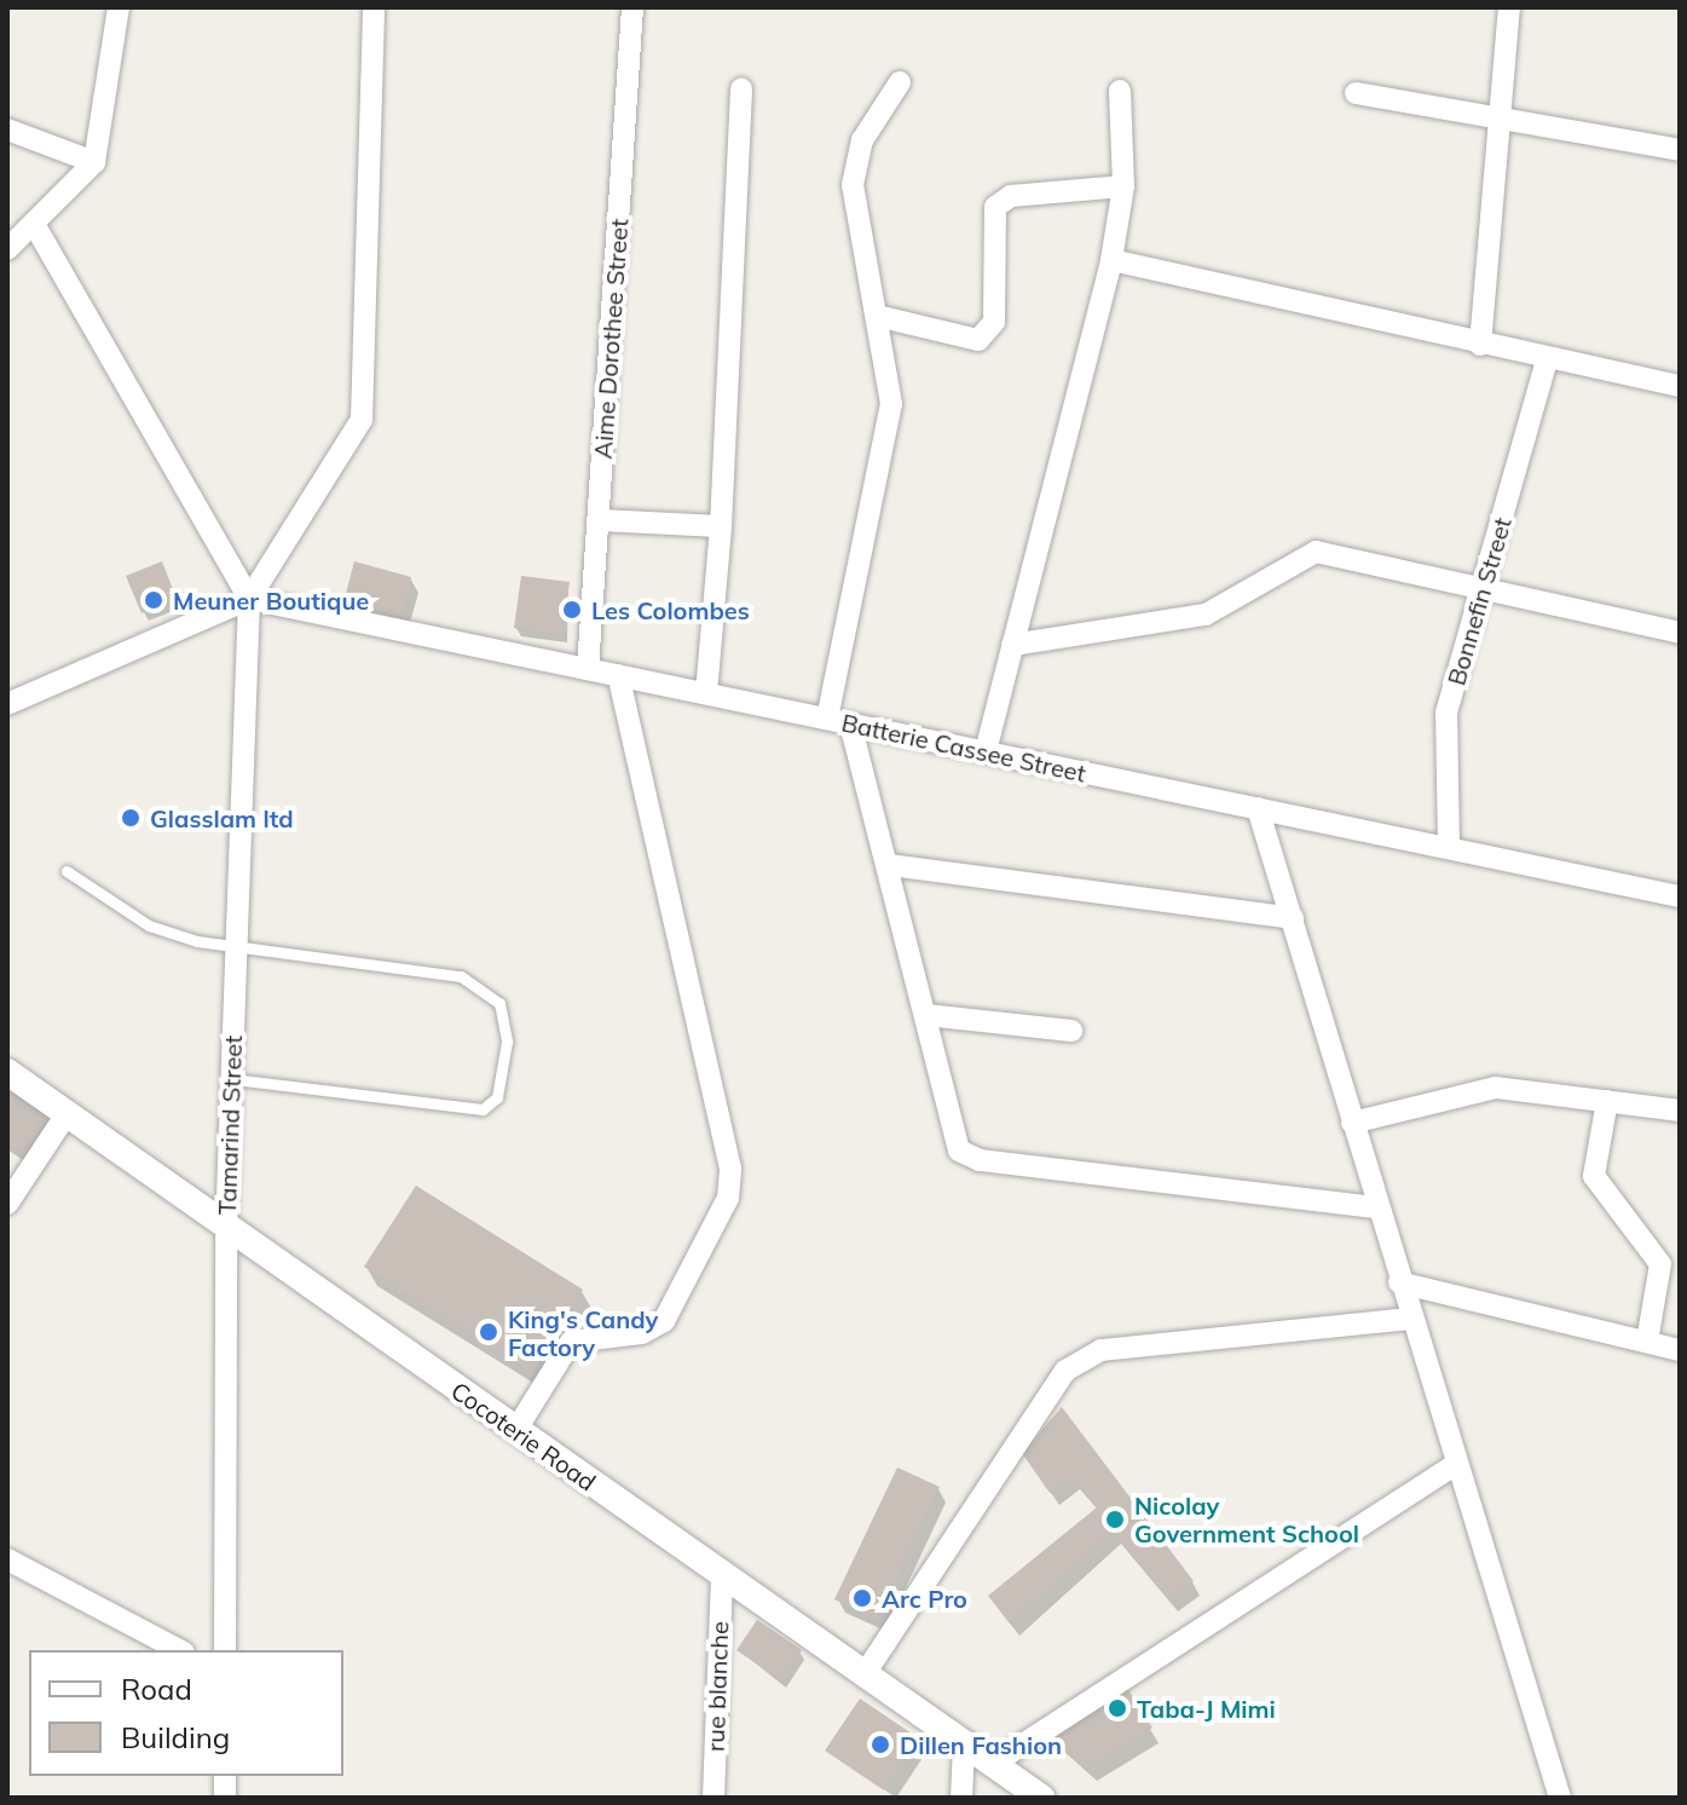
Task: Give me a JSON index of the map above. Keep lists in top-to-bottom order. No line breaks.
{"streets":{"street":["Aime Dorothee Street","Bonnefin Street","Batterie Cassee Street","Tamarind Street","Cocoterie Road","rue blanche"]},"crossings":[["Aime Dorothee Street","Batterie Cassee Street"],["Bonnefin Street","Batterie Cassee Street"],["Batterie Cassee Street","Tamarind Street"],["Tamarind Street","Cocoterie Road"],["Cocoterie Road","rue blanche"]],"places":["Meuner Boutique","Les Colombes","Glasslam ltd","King's Candy Factory","Nicolay Government School","Arc Pro","Taba-J Mimi","Dillen Fashion"],"legend":["Road","Building"]}
